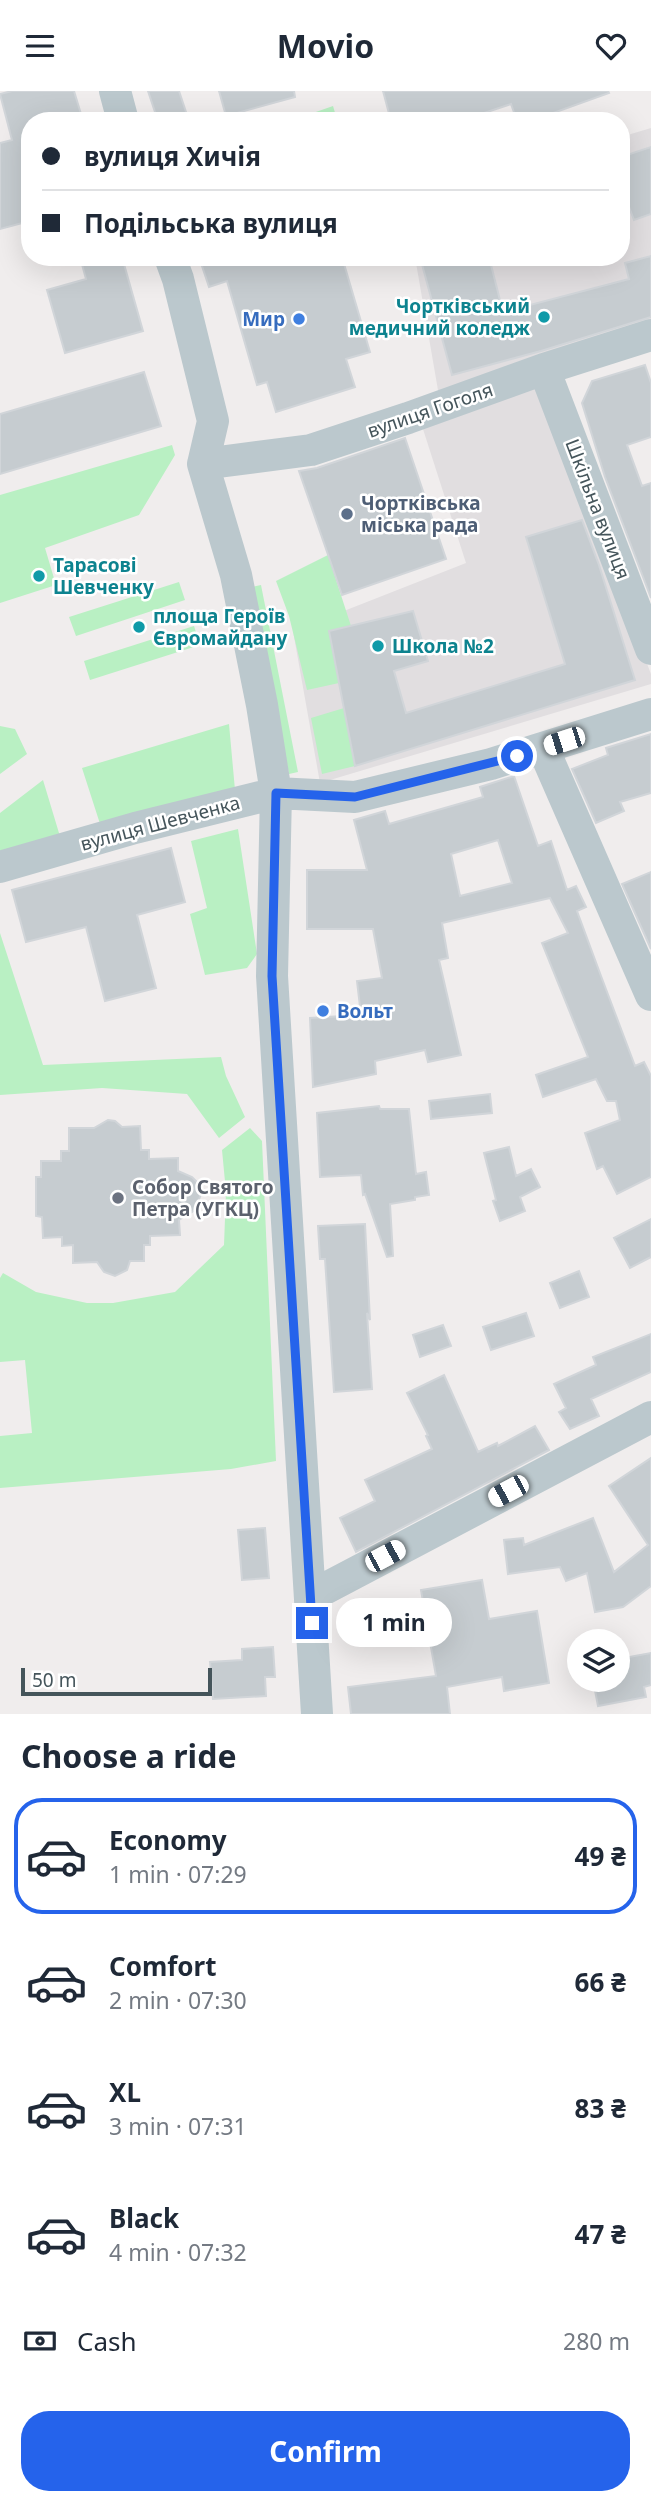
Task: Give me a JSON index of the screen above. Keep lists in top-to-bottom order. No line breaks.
{"streets":{"street":["вулиця Гоголя","Шкільна вулиця","вулиця Шевченка"]},"crossings":[["вулиця Гоголя","Шкільна вулиця"]],"places":["Чортківський медичний коледж","Мир","Чортківська міська рада","Тарасові Шевченку","площа Героїв Євромайдану","Школа №2","Вольт","Собор Святого Петра (УГКЦ)"],"scale_bar":"50 m","page":{"header":"Movio","banner":["вулиця Хичія","Подільська вулиця"],"bubble":"1 min","scale":"50 m","heading":"Choose a ride","list":[{"name":"Economy","note":"1 min · 07:29","value":"49 ₴"},{"name":"Comfort","note":"2 min · 07:30","value":"66 ₴"},{"name":"XL","note":"3 min · 07:31","value":"83 ₴"},{"name":"Black","note":"4 min · 07:32","value":"47 ₴"}],"pay":["Cash","280 m"],"buttons":"Confirm"}}
